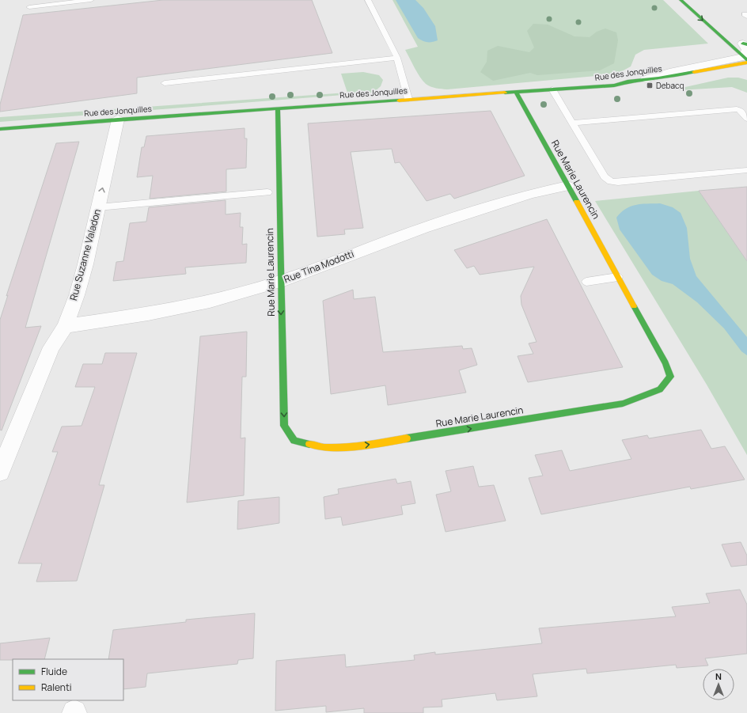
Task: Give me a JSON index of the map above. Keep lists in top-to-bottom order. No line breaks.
{"streets":{"street":["Rue des Jonquilles","Rue Marie Laurencin","Rue Suzanne Valadon","Rue Tina Modotti"]},"crossings":[["Rue des Jonquilles","Rue Marie Laurencin"],["Rue des Jonquilles","Rue Suzanne Valadon"],["Rue Marie Laurencin","Rue Tina Modotti"],["Rue Suzanne Valadon","Rue Tina Modotti"]],"places":{"transit":["Debacq"]},"legend":["Fluide","Ralenti"],"north":"top"}
